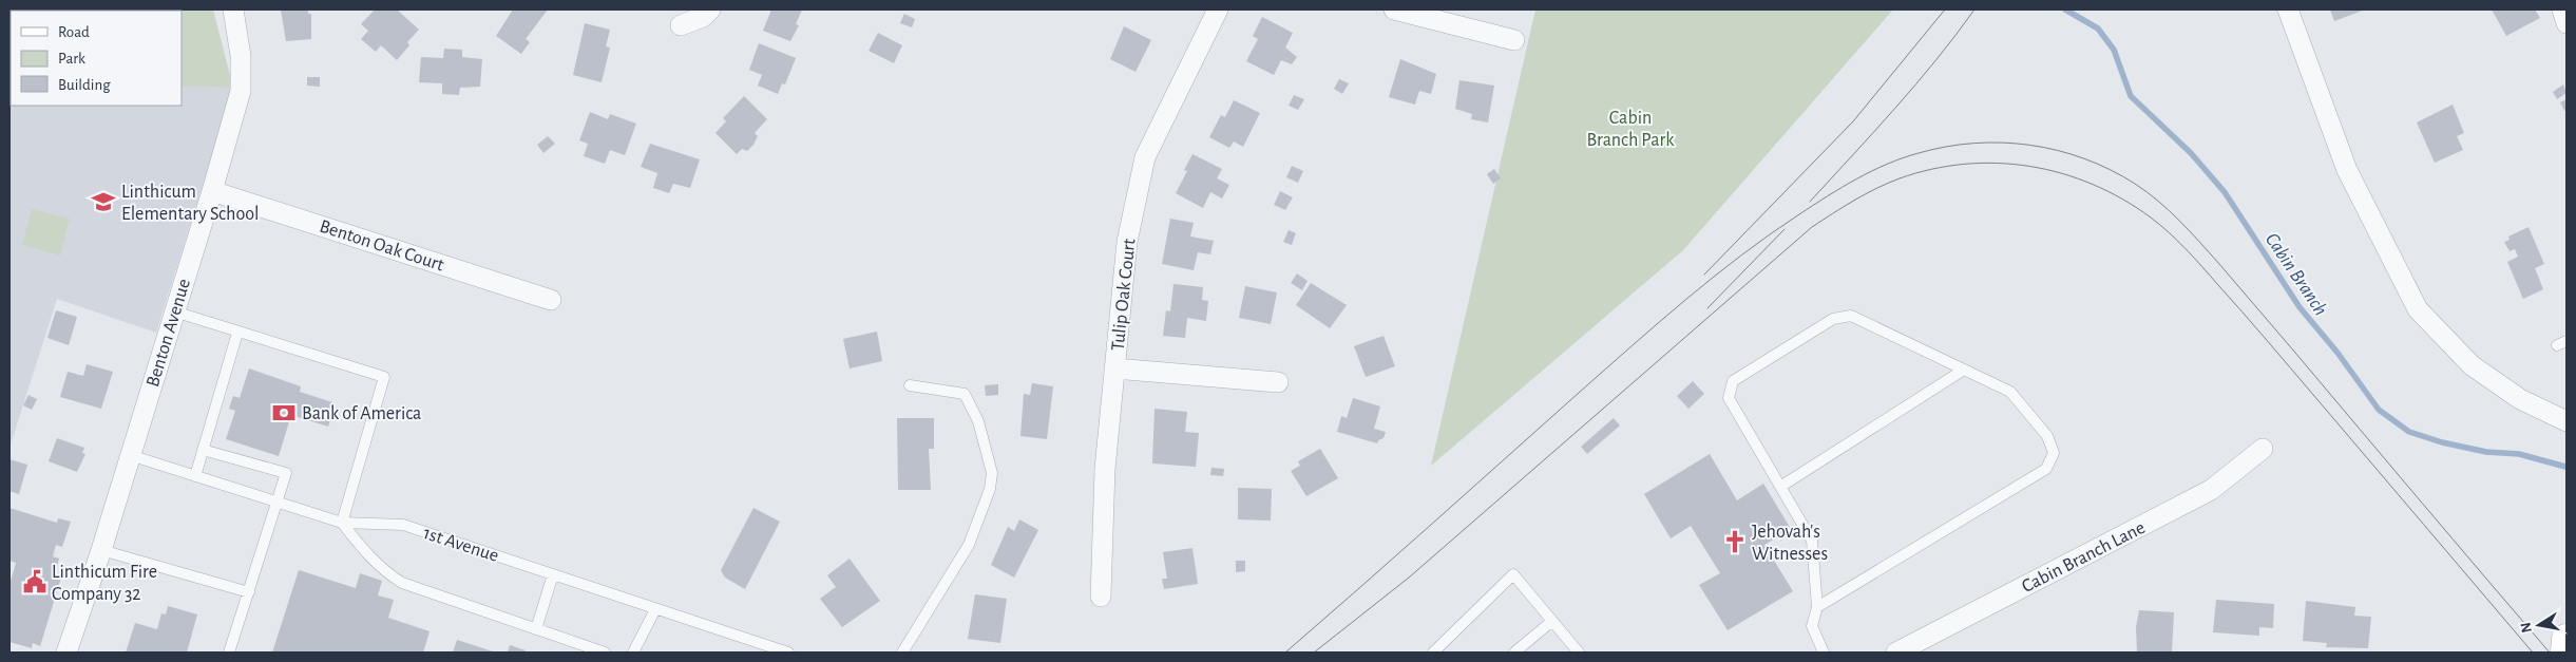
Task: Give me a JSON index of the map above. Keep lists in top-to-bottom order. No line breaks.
{"streets":{"street":["Benton Oak Court","Tulip Oak Court","Benton Avenue","Cabin Branch Lane"],"lane":["1st Avenue"]},"crossings":[["Benton Oak Court","Benton Avenue"],["Benton Avenue","1st Avenue"]],"water":["Cabin Branch"],"parks":["Cabin Branch Park"],"places":{"school or university":["Linthicum Elementary School"],"bank":["Bank of America"],"church":["Jehovah's Witnesses"],"public building":["Linthicum Fire Company 32"]},"legend":["Road","Park","Building"],"north":"left"}
